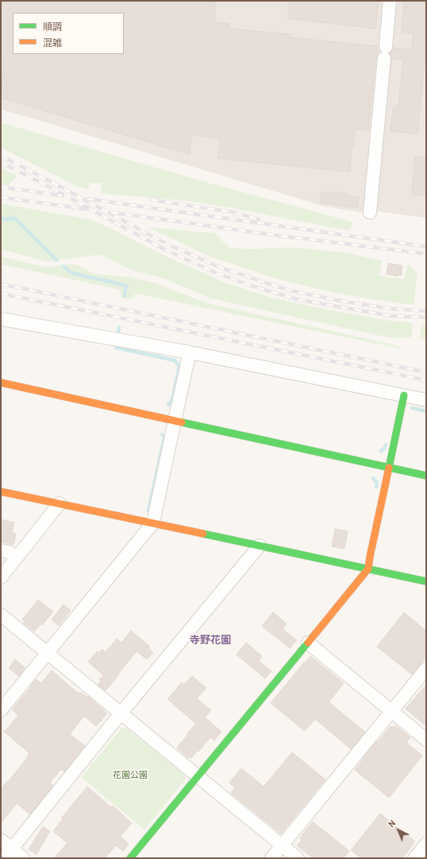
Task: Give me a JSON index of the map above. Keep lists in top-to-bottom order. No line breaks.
{"districts":["寺野花園"],"parks":["花園公園"],"legend":["順調","混雑"],"north":"top left"}
